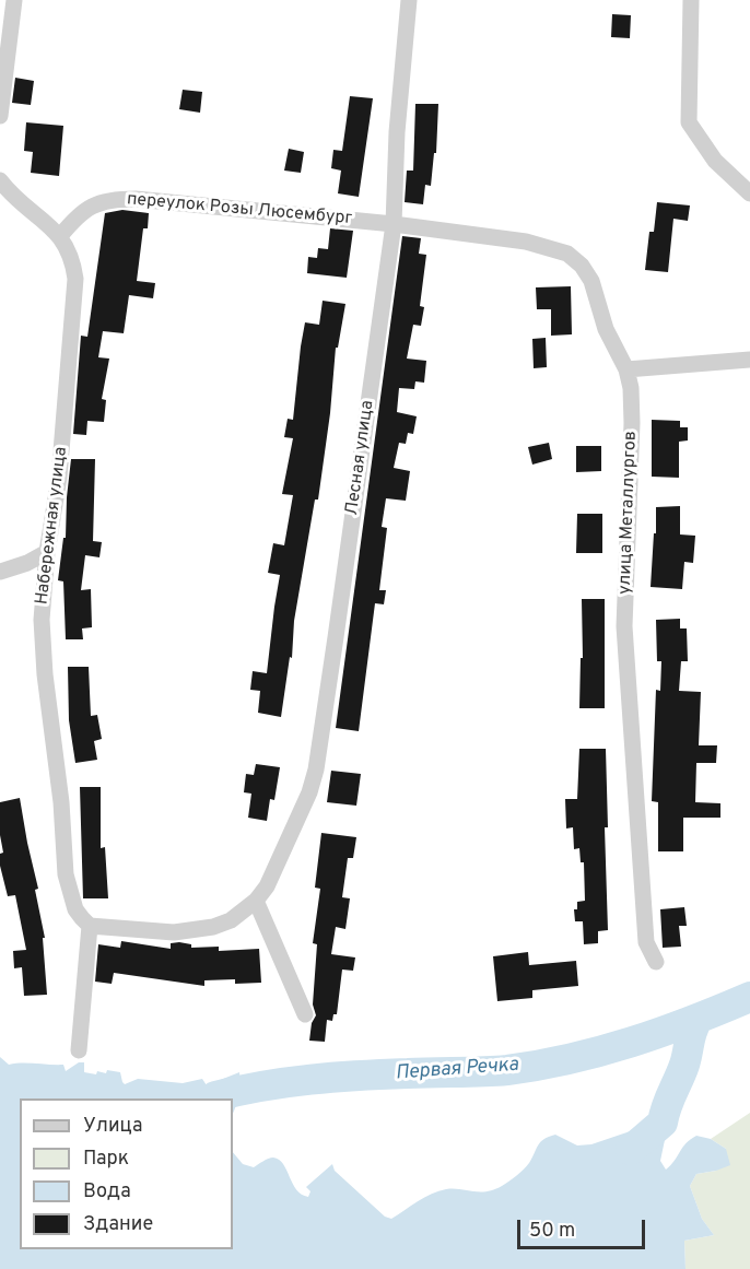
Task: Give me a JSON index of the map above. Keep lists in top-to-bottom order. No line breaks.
{"streets":{"street":["переулок Розы Люсембург","Лесная улица","улица Металлургов","Набережная улица"]},"crossings":[["переулок Розы Люсембург","Лесная улица"],["переулок Розы Люсембург","улица Металлургов"],["переулок Розы Люсембург","Набережная улица"],["Лесная улица","улица Металлургов"],["Лесная улица","Набережная улица"]],"water":["Первая Речка"],"legend":["Улица","Парк","Вода","Здание"],"scale_bar":"50 m"}
